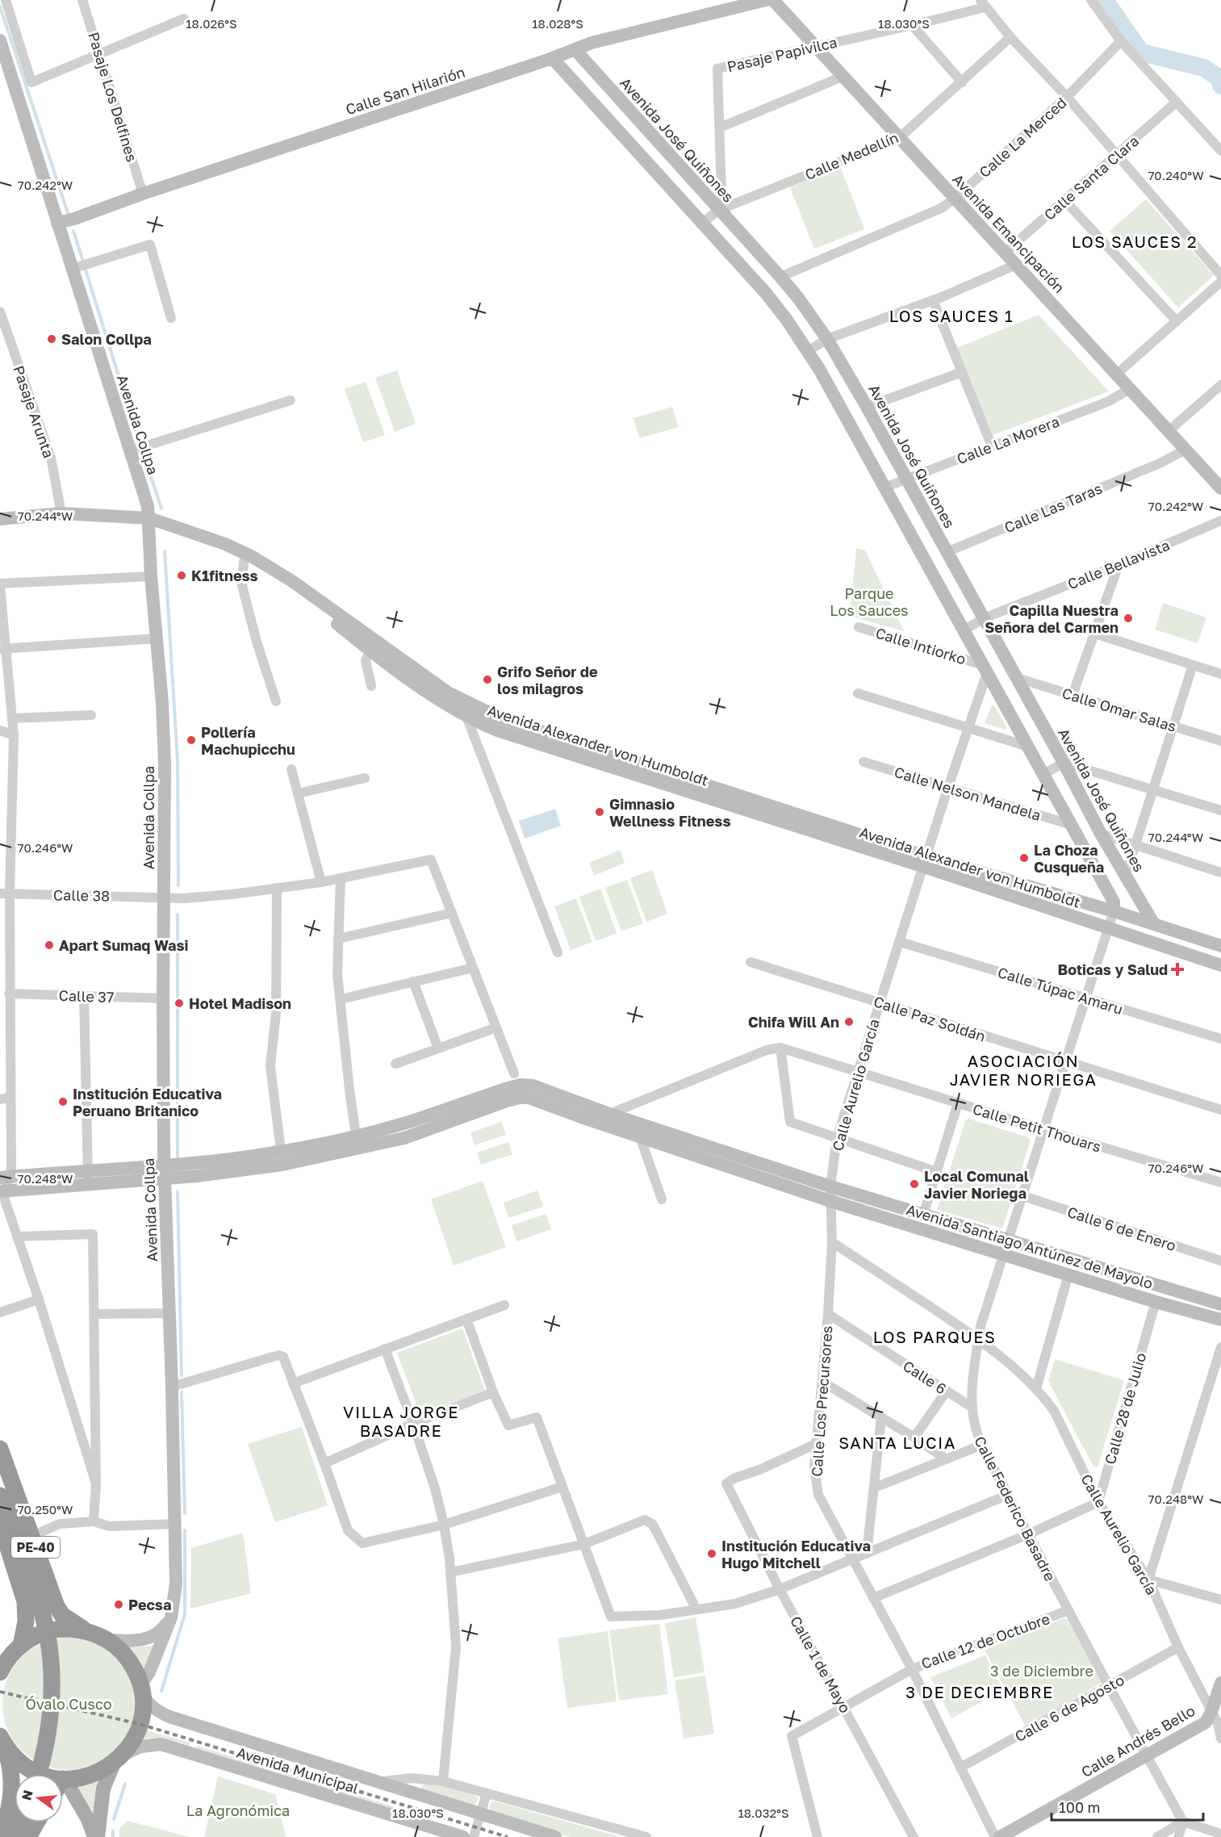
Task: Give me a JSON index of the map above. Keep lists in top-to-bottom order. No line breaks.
{"streets":{"highway":["PE-40"],"street":["Pasaje Papivilca","Calle San Hilarión","Pasaje Los Delfines","Calle La Merced","Avenida José Quiñones","Calle Medellín","Calle Santa Clara","Avenida Emancipación","Pasaje Arunta","Avenida Collpa","Calle La Morera","Calle Las Taras","Calle Bellavista","Calle Intiorko","Calle Omar Salas","Avenida Alexander von Humboldt","Calle Nelson Mandela","Calle 38","Calle Túpac Amaru","Calle 37","Calle Paz Soldán","Calle Aurelio García","Calle Petit Thouars","Calle 6 de Enero","Avenida Santiago Antúnez de Mayolo","Calle 6","Calle Los Precursores","Calle 28 de Julio","Calle Federico Basadre","Calle 12 de Octubre","Calle 1 de Mayo","Calle 6 de Agosto","Calle Andrés Bello","Avenida Municipal"]},"crossings":[["Pasaje Papivilca","Avenida José Quiñones"],["Pasaje Papivilca","Calle Medellín"],["Pasaje Papivilca","Avenida Emancipación"],["Calle San Hilarión","Pasaje Los Delfines"],["Calle San Hilarión","Avenida José Quiñones"],["Calle San Hilarión","Avenida Collpa"],["Calle La Merced","Avenida José Quiñones"],["Calle La Merced","Avenida Emancipación"],["Avenida José Quiñones","Calle Medellín"],["Avenida José Quiñones","Calle La Morera"],["Avenida José Quiñones","Calle Las Taras"],["Avenida José Quiñones","Calle Bellavista"],["Avenida José Quiñones","Calle Omar Salas"],["Avenida José Quiñones","Avenida Alexander von Humboldt"],["Calle Medellín","Avenida Emancipación"],["Calle Santa Clara","Avenida Emancipación"],["Avenida Emancipación","Calle La Morera"],["Avenida Emancipación","Calle Las Taras"],["Pasaje Arunta","Avenida Alexander von Humboldt"],["Avenida Collpa","Avenida Alexander von Humboldt"],["Avenida Collpa","Calle 38"],["Avenida Collpa","Calle 37"],["Avenida Collpa","Avenida Municipal"],["Calle Intiorko","Calle Aurelio García"],["Avenida Alexander von Humboldt","Calle Aurelio García"],["Avenida Alexander von Humboldt","Calle Federico Basadre"],["Calle Nelson Mandela","Calle Aurelio García"],["Calle Túpac Amaru","Calle Aurelio García"],["Calle Túpac Amaru","Calle Federico Basadre"],["Calle Paz Soldán","Calle Aurelio García"],["Calle Paz Soldán","Calle Federico Basadre"],["Calle Aurelio García","Calle Petit Thouars"],["Calle Aurelio García","Avenida Santiago Antúnez de Mayolo"],["Calle Aurelio García","Calle Los Precursores"],["Calle Aurelio García","Calle 28 de Julio"],["Calle Aurelio García","Calle Federico Basadre"],["Calle Aurelio García","Calle 6 de Agosto"],["Calle Aurelio García","Calle Andrés Bello"],["Calle Petit Thouars","Calle Federico Basadre"],["Calle 6 de Enero","Calle Federico Basadre"],["Avenida Santiago Antúnez de Mayolo","Calle 28 de Julio"],["Avenida Santiago Antúnez de Mayolo","Calle Federico Basadre"],["Calle 6","Calle Los Precursores"],["Calle 6","Calle Federico Basadre"],["Calle Los Precursores","Calle 12 de Octubre"],["Calle Los Precursores","Calle 1 de Mayo"],["Calle Los Precursores","Calle 6 de Agosto"],["Calle Federico Basadre","Calle 12 de Octubre"],["Calle Federico Basadre","Calle 6 de Agosto"],["Calle Federico Basadre","Calle Andrés Bello"],["Calle 12 de Octubre","Calle 1 de Mayo"]],"districts":["LOS SAUCES 2","LOS SAUCES 1","ASOCIACIÓN JAVIER NORIEGA","LOS PARQUES","VILLA JORGE BASADRE","SANTA LUCIA","3 DE DECIEMBRE"],"parks":["Parque Los Sauces","3 de Diciembre","Óvalo Cusco","La Agronómica"],"places":{"other":["Salon Collpa","K1fitness","Capilla Nuestra Señora del Carmen","Grifo Señor de los milagros","Pollería Machupicchu","Gimnasio Wellness Fitness","La Choza Cusqueña","Apart Sumaq Wasi","Hotel Madison","Chifa Will An","Institución Educativa Peruano Britanico","Local Comunal Javier Noriega","Institución Educativa Hugo Mitchell","Pecsa"],"health":["Boticas y Salud"]},"scale_bar":"100 m","north":"left","coordinates":["18.026°S","18.028°S","18.030°S","70.240°W","70.242°W","70.244°W","70.246°W","70.248°W","70.250°W","18.032°S"]}
